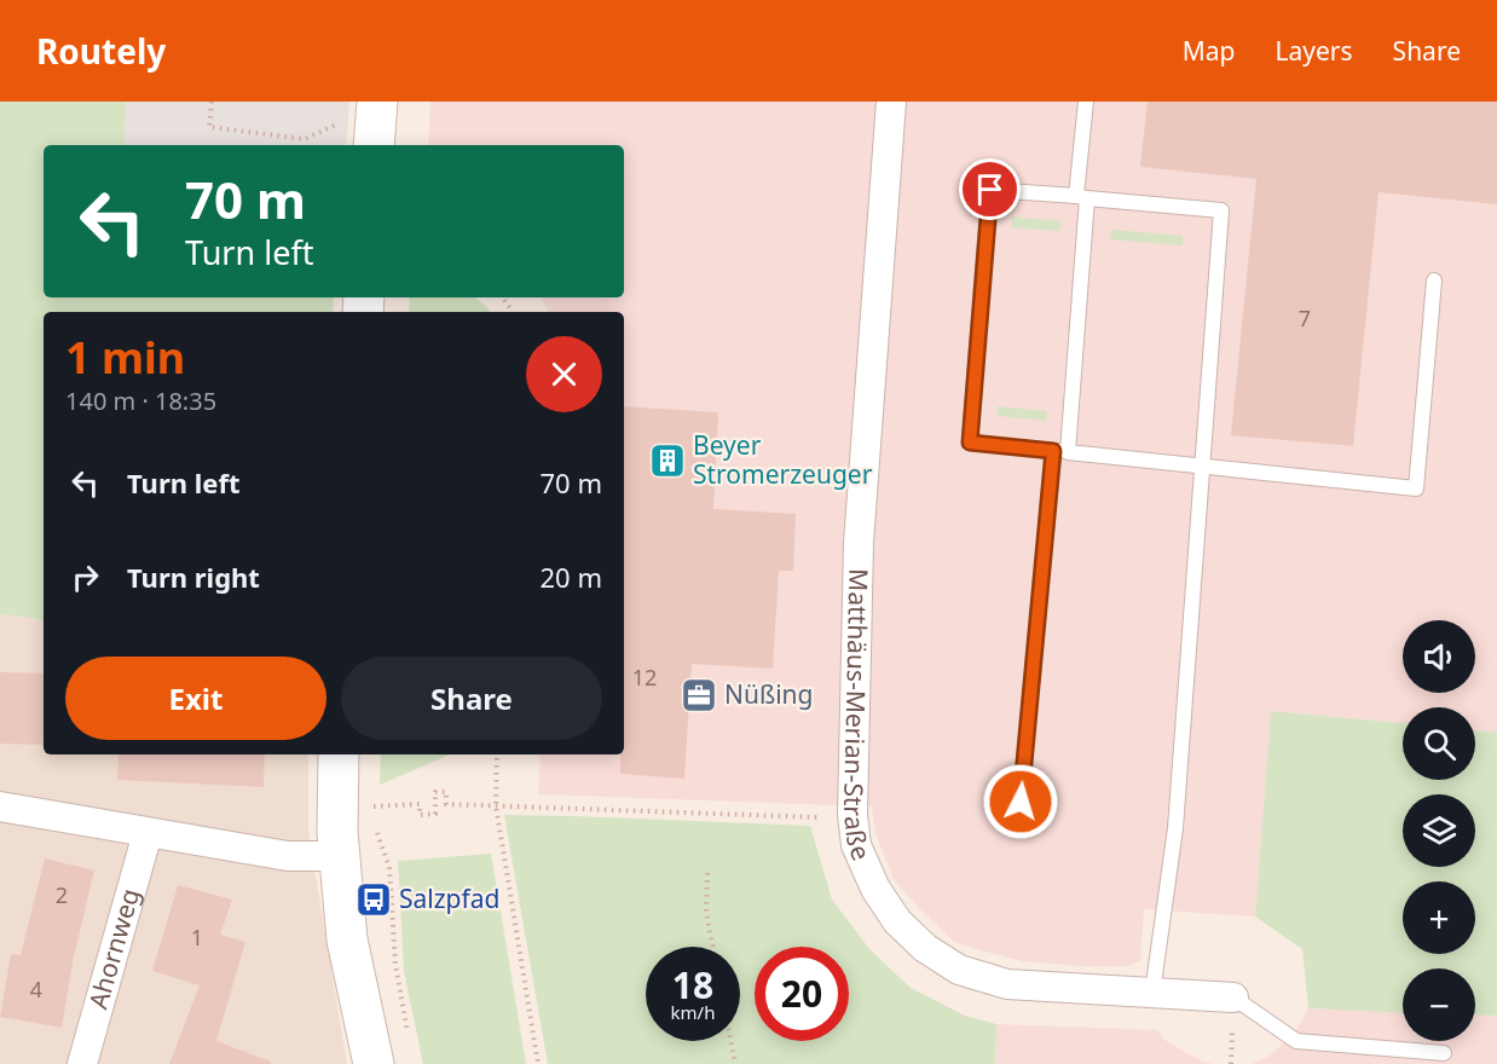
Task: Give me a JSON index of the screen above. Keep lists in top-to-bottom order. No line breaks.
{"streets":{"street":["Matthäus-Merian-Straße","Ahornweg"]},"places":{"building":["Beyer Stromerzeuger"],"office":["Nüßing"],"bus stop":["Salzpfad"]},"house_numbers":["7","12","2","1","4"],"page":{"header":"Routely","nav":["Map","Layers","Share"],"turn":["70 m","Turn left"],"heading":["1 min","140 m · 18:35"],"list":[{"name":"Turn left","value":"70 m"},{"name":"Turn right","value":"20 m"}],"map_buttons":["+","−"],"buttons":["Exit","Share"],"speed":"18 km/h","limit":"20"}}
